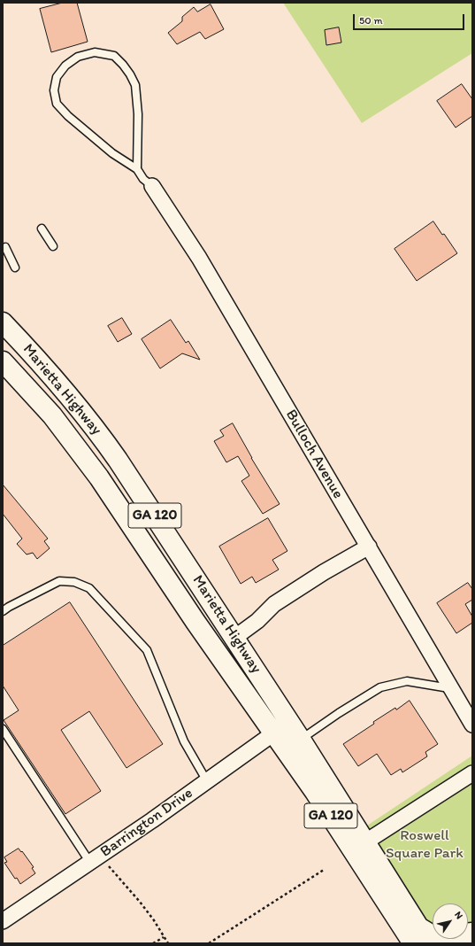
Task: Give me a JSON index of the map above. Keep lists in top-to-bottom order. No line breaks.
{"streets":{"highway":["Marietta Highway","GA 120"],"street":["Bulloch Avenue","Barrington Drive"]},"crossings":[["Marietta Highway","Barrington Drive"]],"parks":["Roswell Square Park"],"scale_bar":"50 m","north":"top right"}
